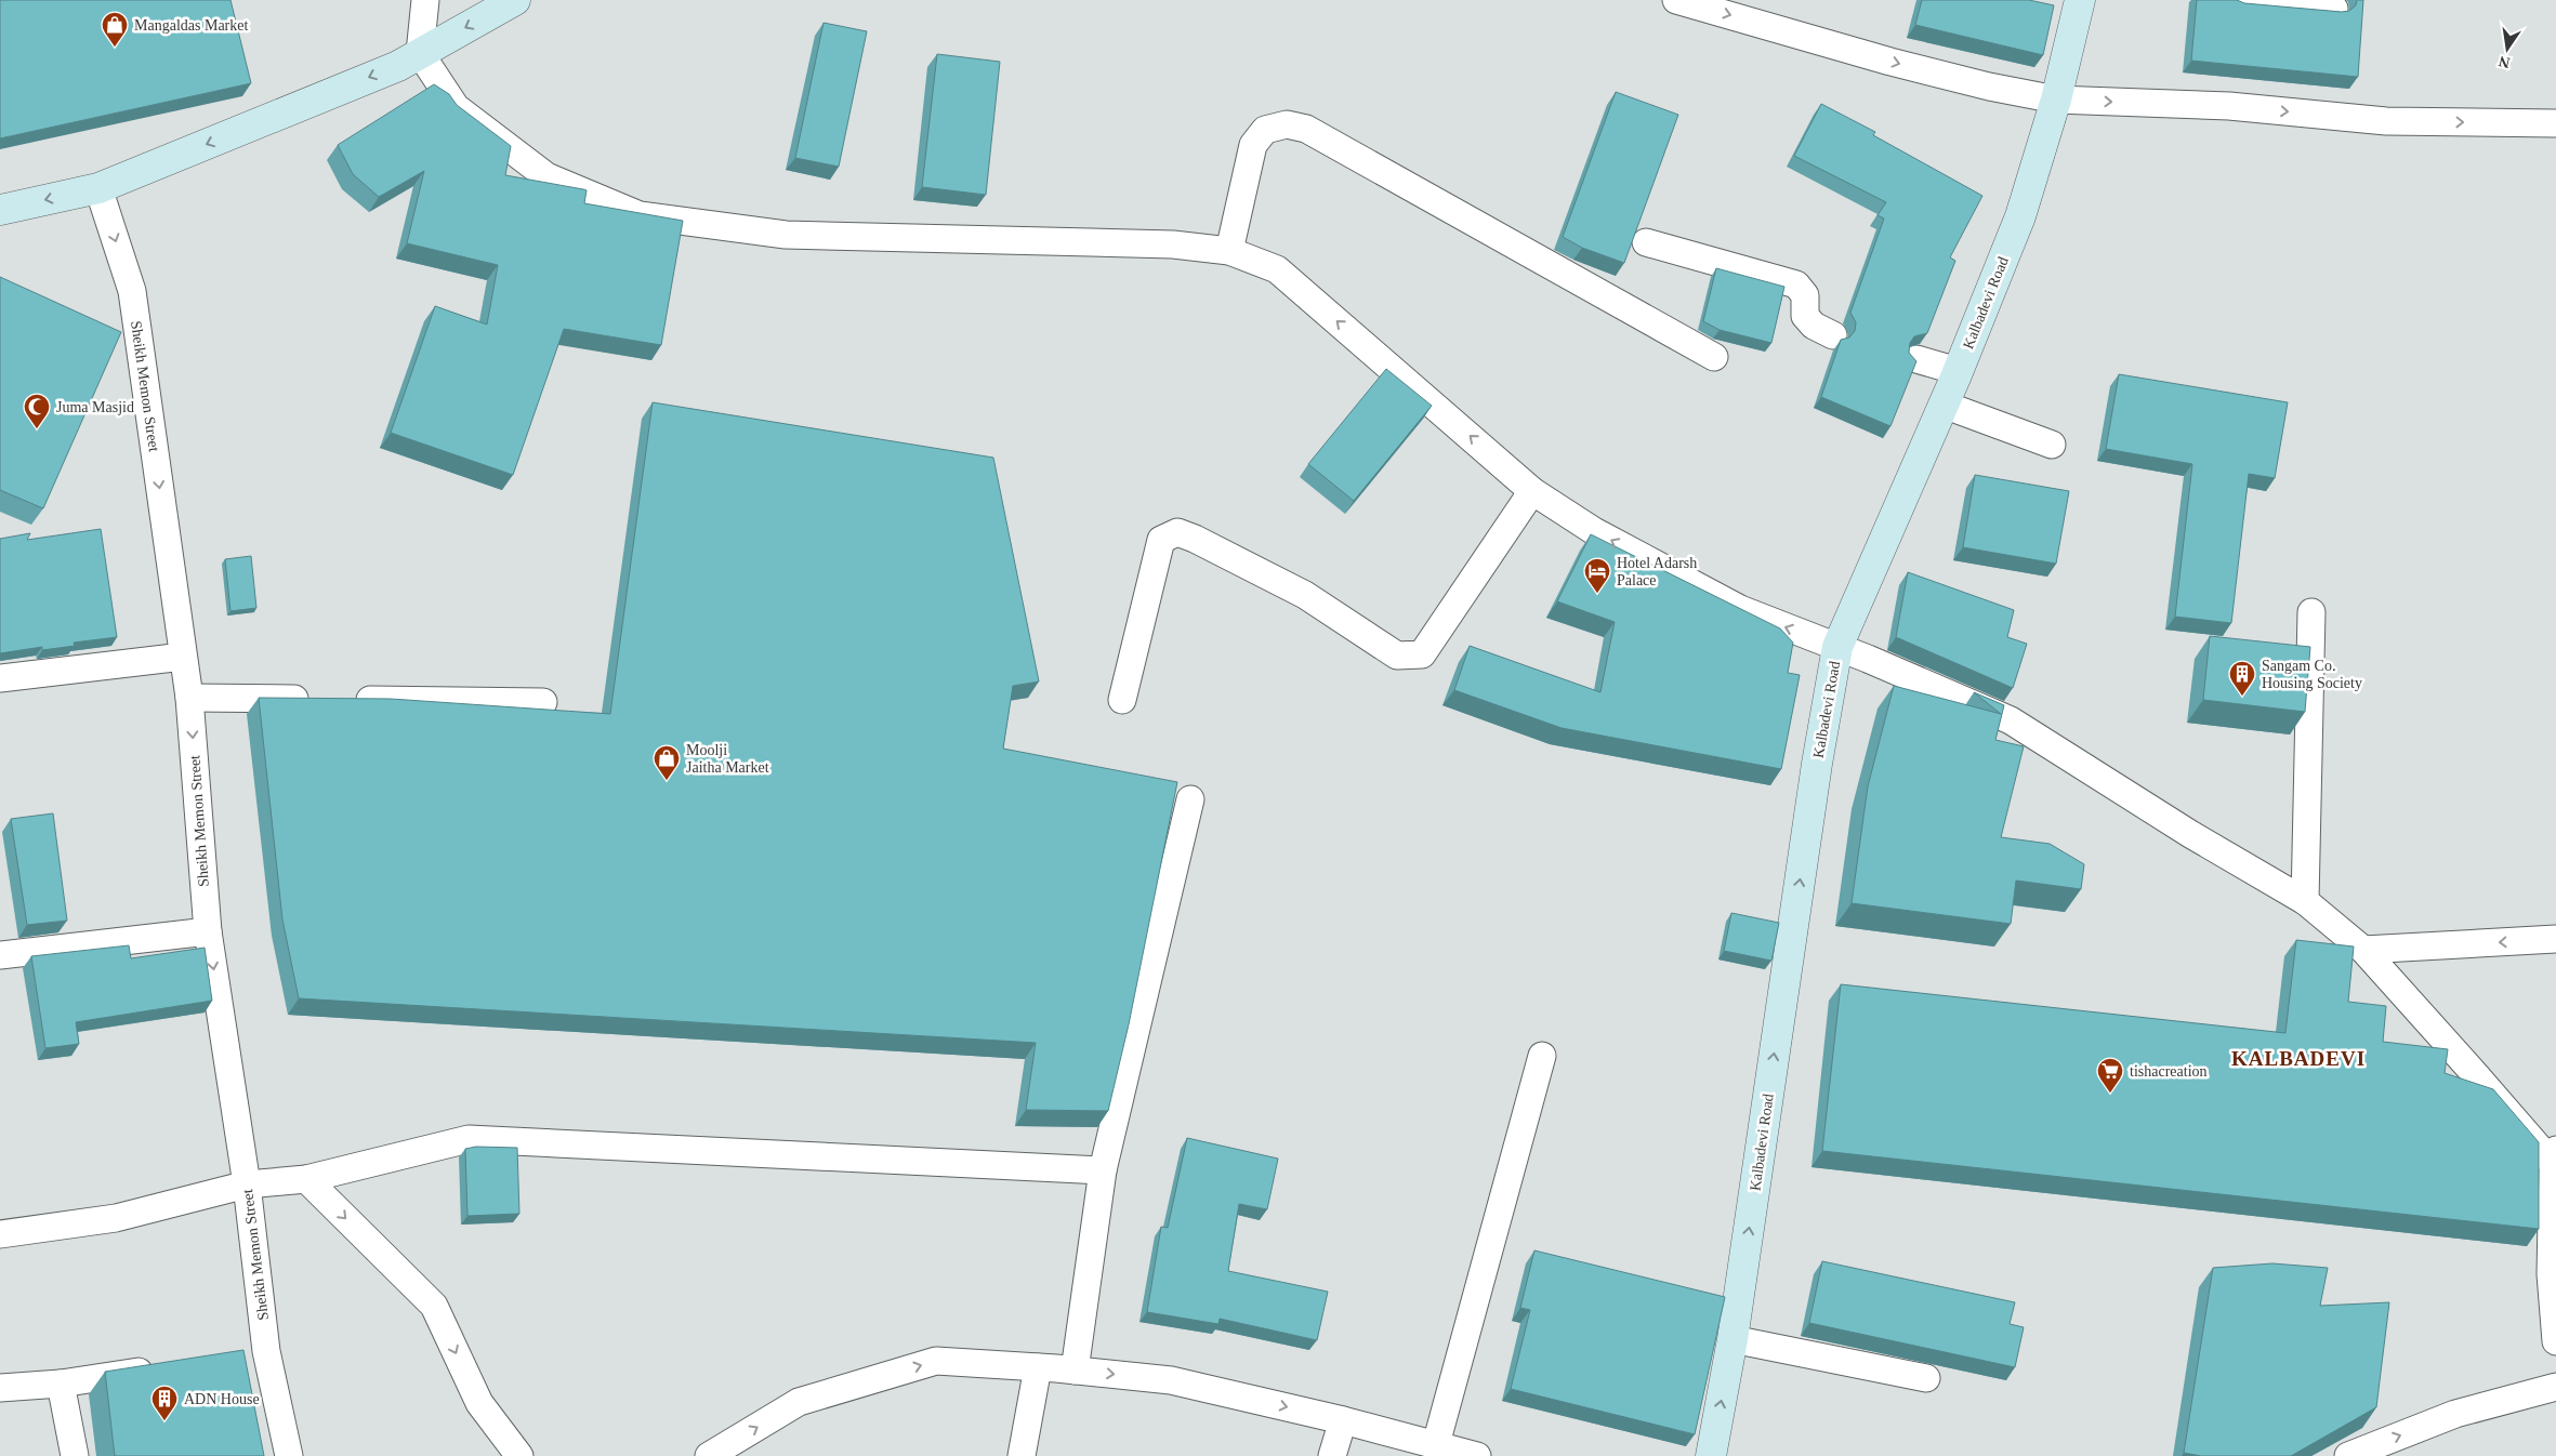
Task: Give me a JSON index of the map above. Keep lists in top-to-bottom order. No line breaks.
{"streets":{"main road":["Kalbadevi Road"],"street":["Sheikh Memon Street"]},"one_way":["Kalbadevi Road","Sheikh Memon Street"],"districts":["KALBADEVI"],"places":{"shop":["Mangaldas Market","Moolji Jaitha Market"],"mosque":["Juma Masjid"],"hotel":["Hotel Adarsh Palace"],"building":["Sangam Co. Housing Society","ADN House"],"supermarket":["tishacreation"]},"north":"bottom"}
